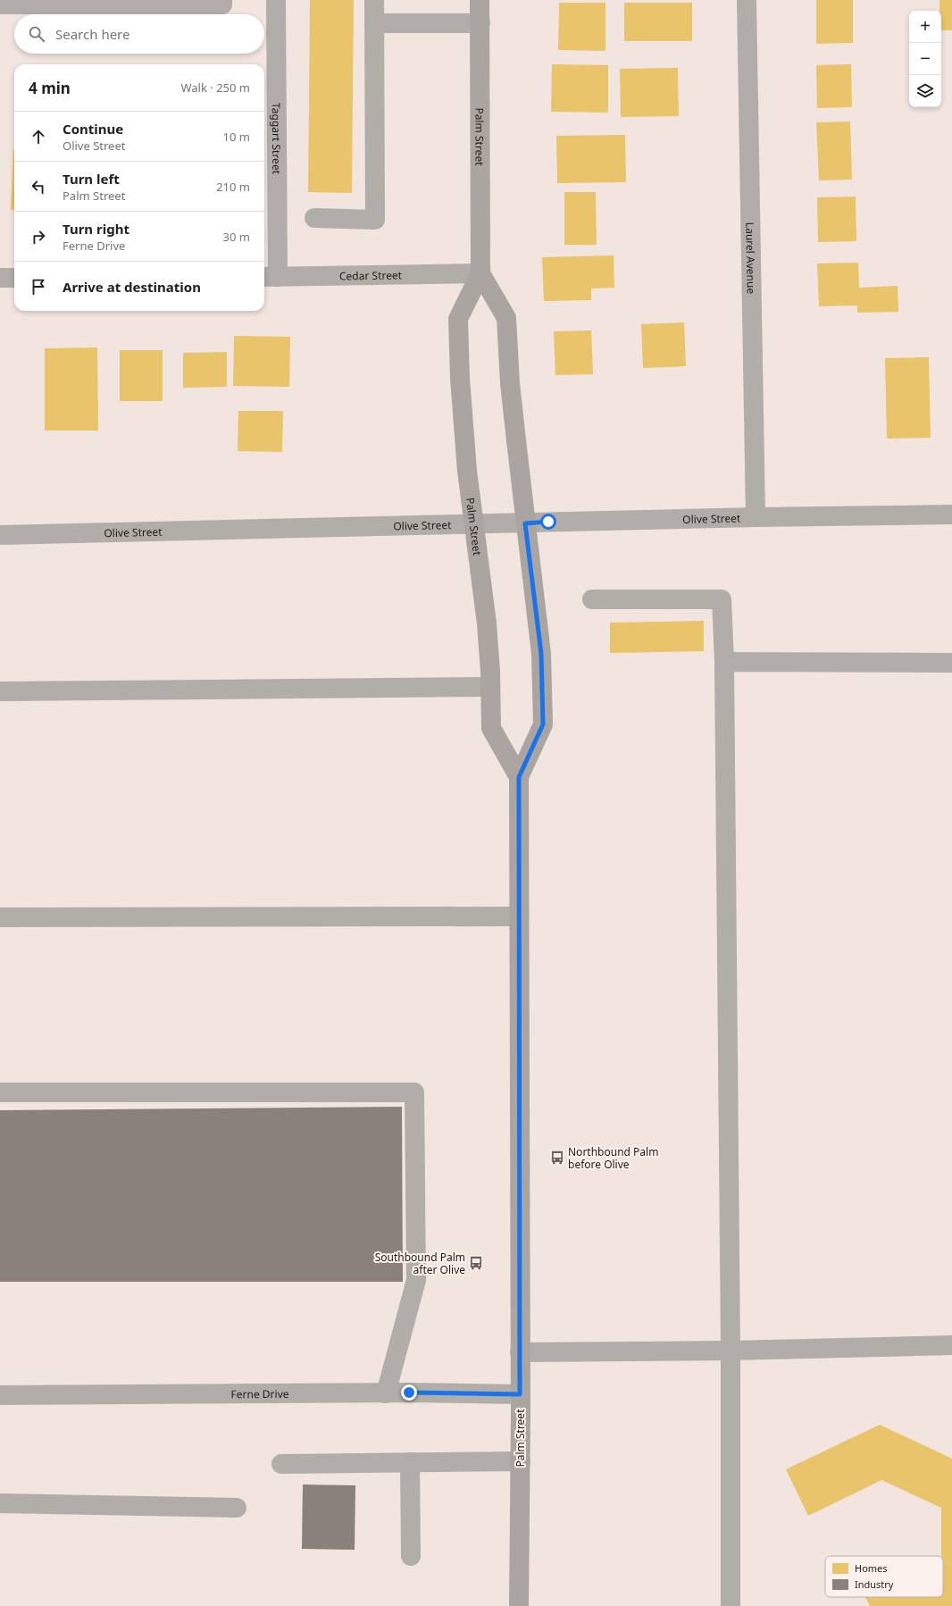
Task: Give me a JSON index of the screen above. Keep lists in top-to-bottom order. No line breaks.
{"streets":{"main road":["Palm Street"],"street":["Taggart Street","Laurel Avenue","Cedar Street","Olive Street","Ferne Drive"]},"crossings":[["Palm Street","Cedar Street"],["Palm Street","Olive Street"],["Palm Street","Ferne Drive"],["Taggart Street","Cedar Street"],["Laurel Avenue","Olive Street"]],"places":{"bus stop":["Northbound Palm before Olive","Southbound Palm after Olive"]},"legend":["Homes","Industry"],"page":{"map_buttons":["+","−"],"search":"Search here","heading":["4 min","Walk · 250 m"],"list":[["Continue","Olive Street","10 m"],["Turn left","Palm Street","210 m"],["Turn right","Ferne Drive","30 m"],"Arrive at destination"]}}
